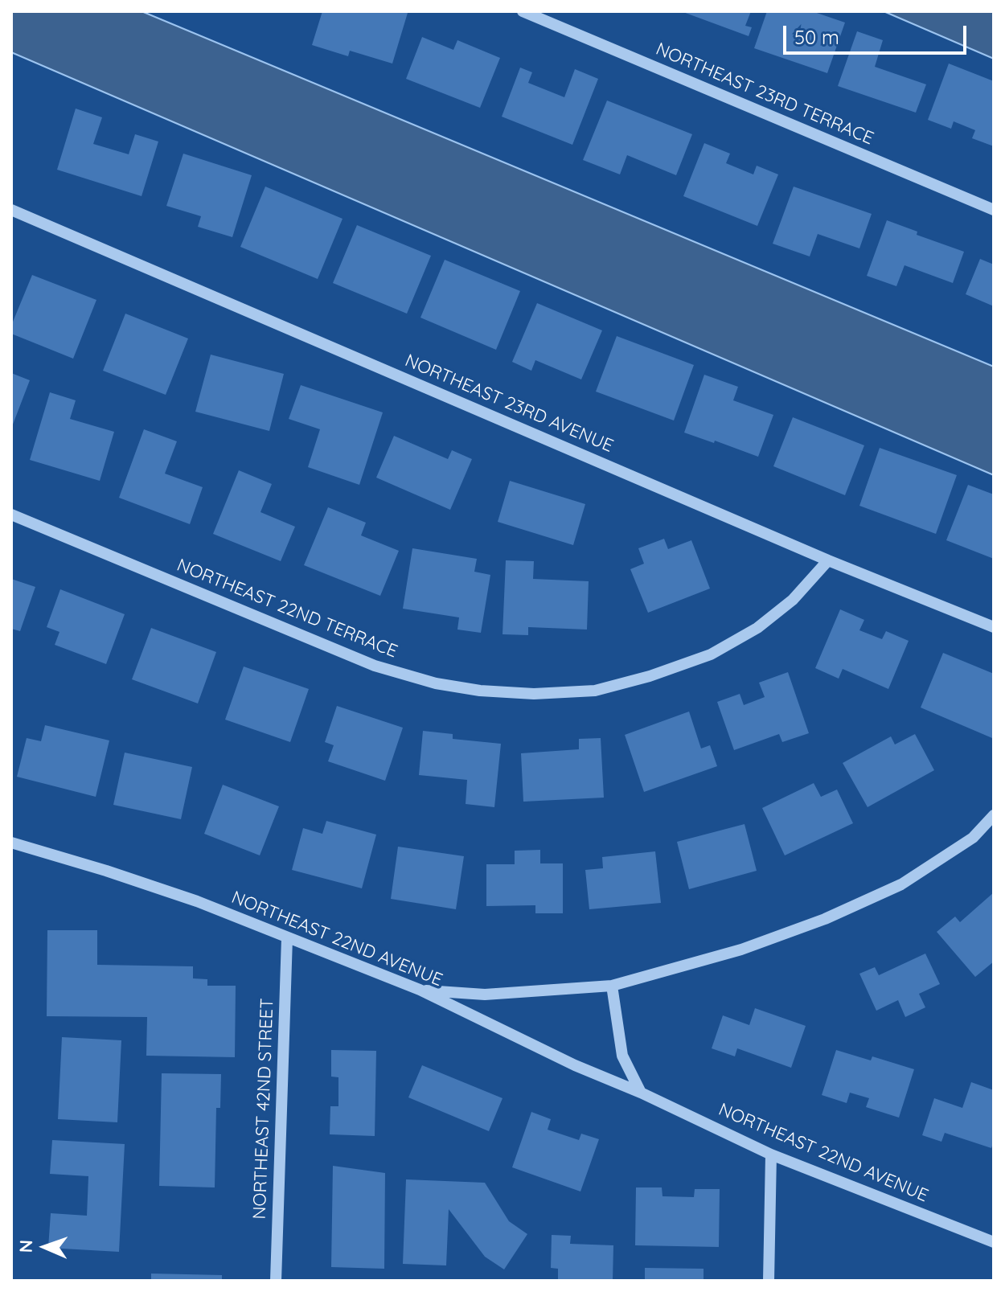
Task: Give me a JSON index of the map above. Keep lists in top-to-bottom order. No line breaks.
{"streets":{"street":["NORTHEAST 23RD TERRACE","NORTHEAST 23RD AVENUE","NORTHEAST 22ND TERRACE","NORTHEAST 22ND AVENUE","NORTHEAST 42ND STREET"]},"crossings":[["NORTHEAST 23RD AVENUE","NORTHEAST 22ND TERRACE"],["NORTHEAST 22ND AVENUE","NORTHEAST 42ND STREET"]],"scale_bar":"50 m","north":"left"}
